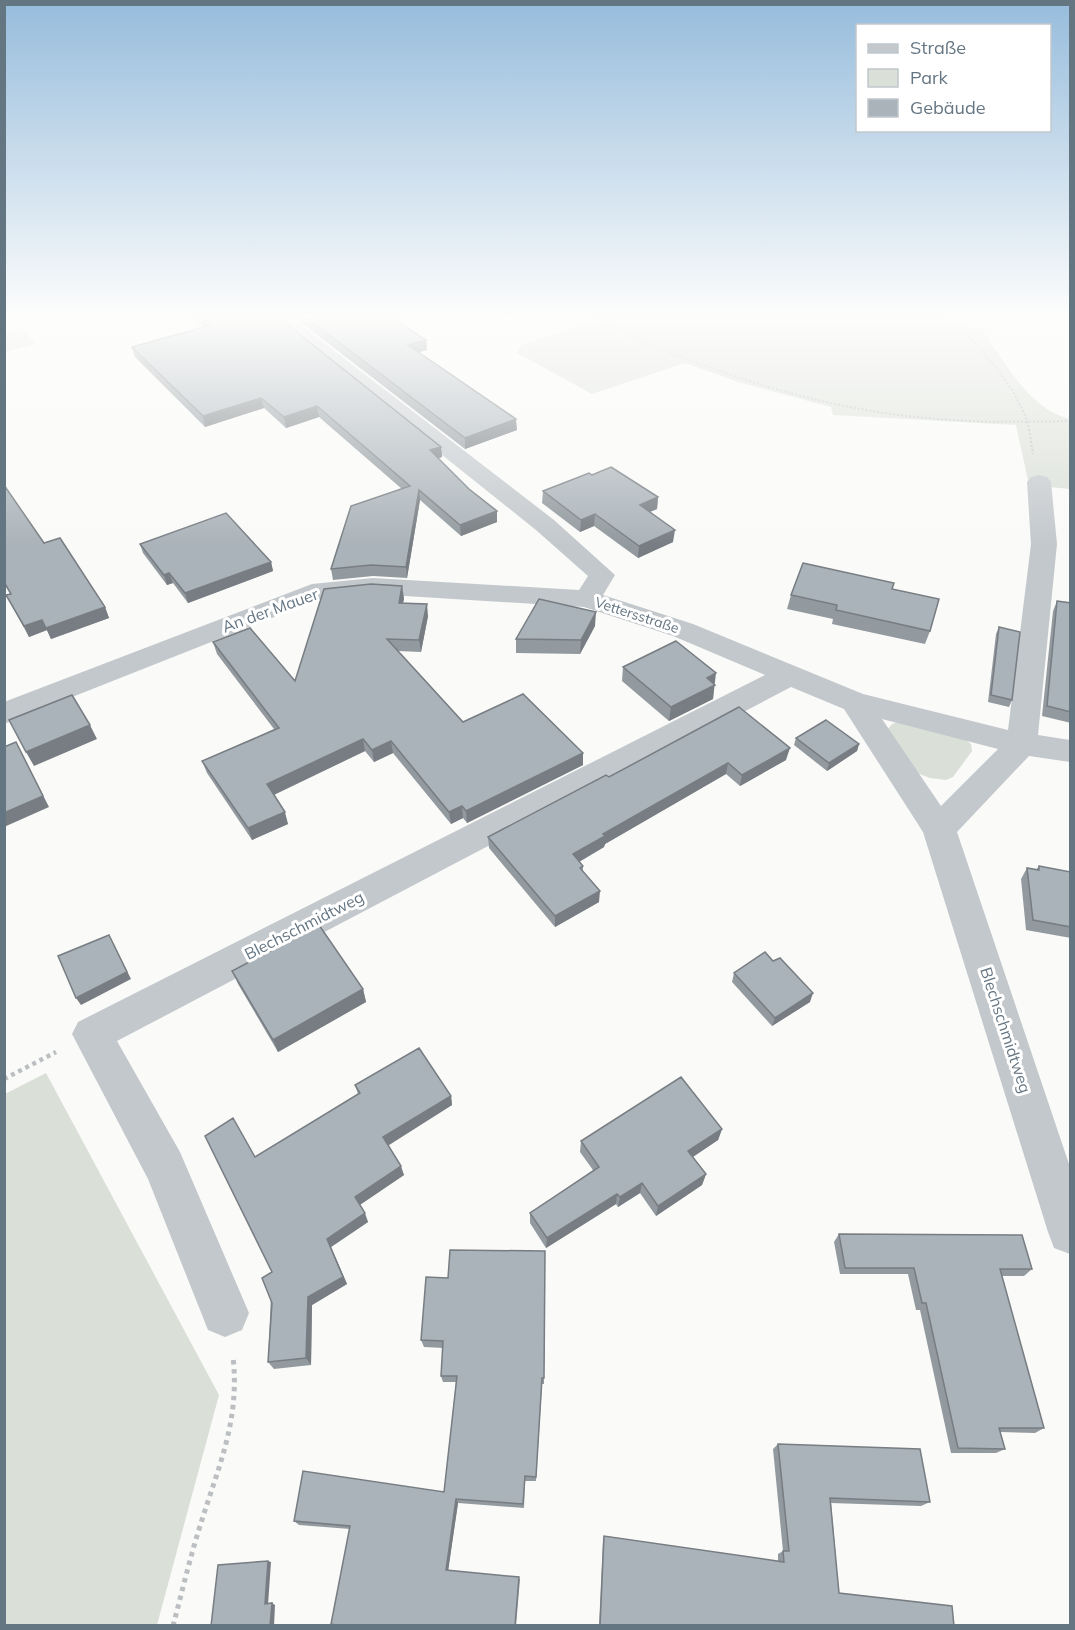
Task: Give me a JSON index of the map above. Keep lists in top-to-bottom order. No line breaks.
{"streets":{"street":["An der Mauer","Vettersstraße","Blechschmidtweg"]},"crossings":[["An der Mauer","Vettersstraße"],["Vettersstraße","Blechschmidtweg"]],"legend":["Straße","Park","Gebäude"]}
